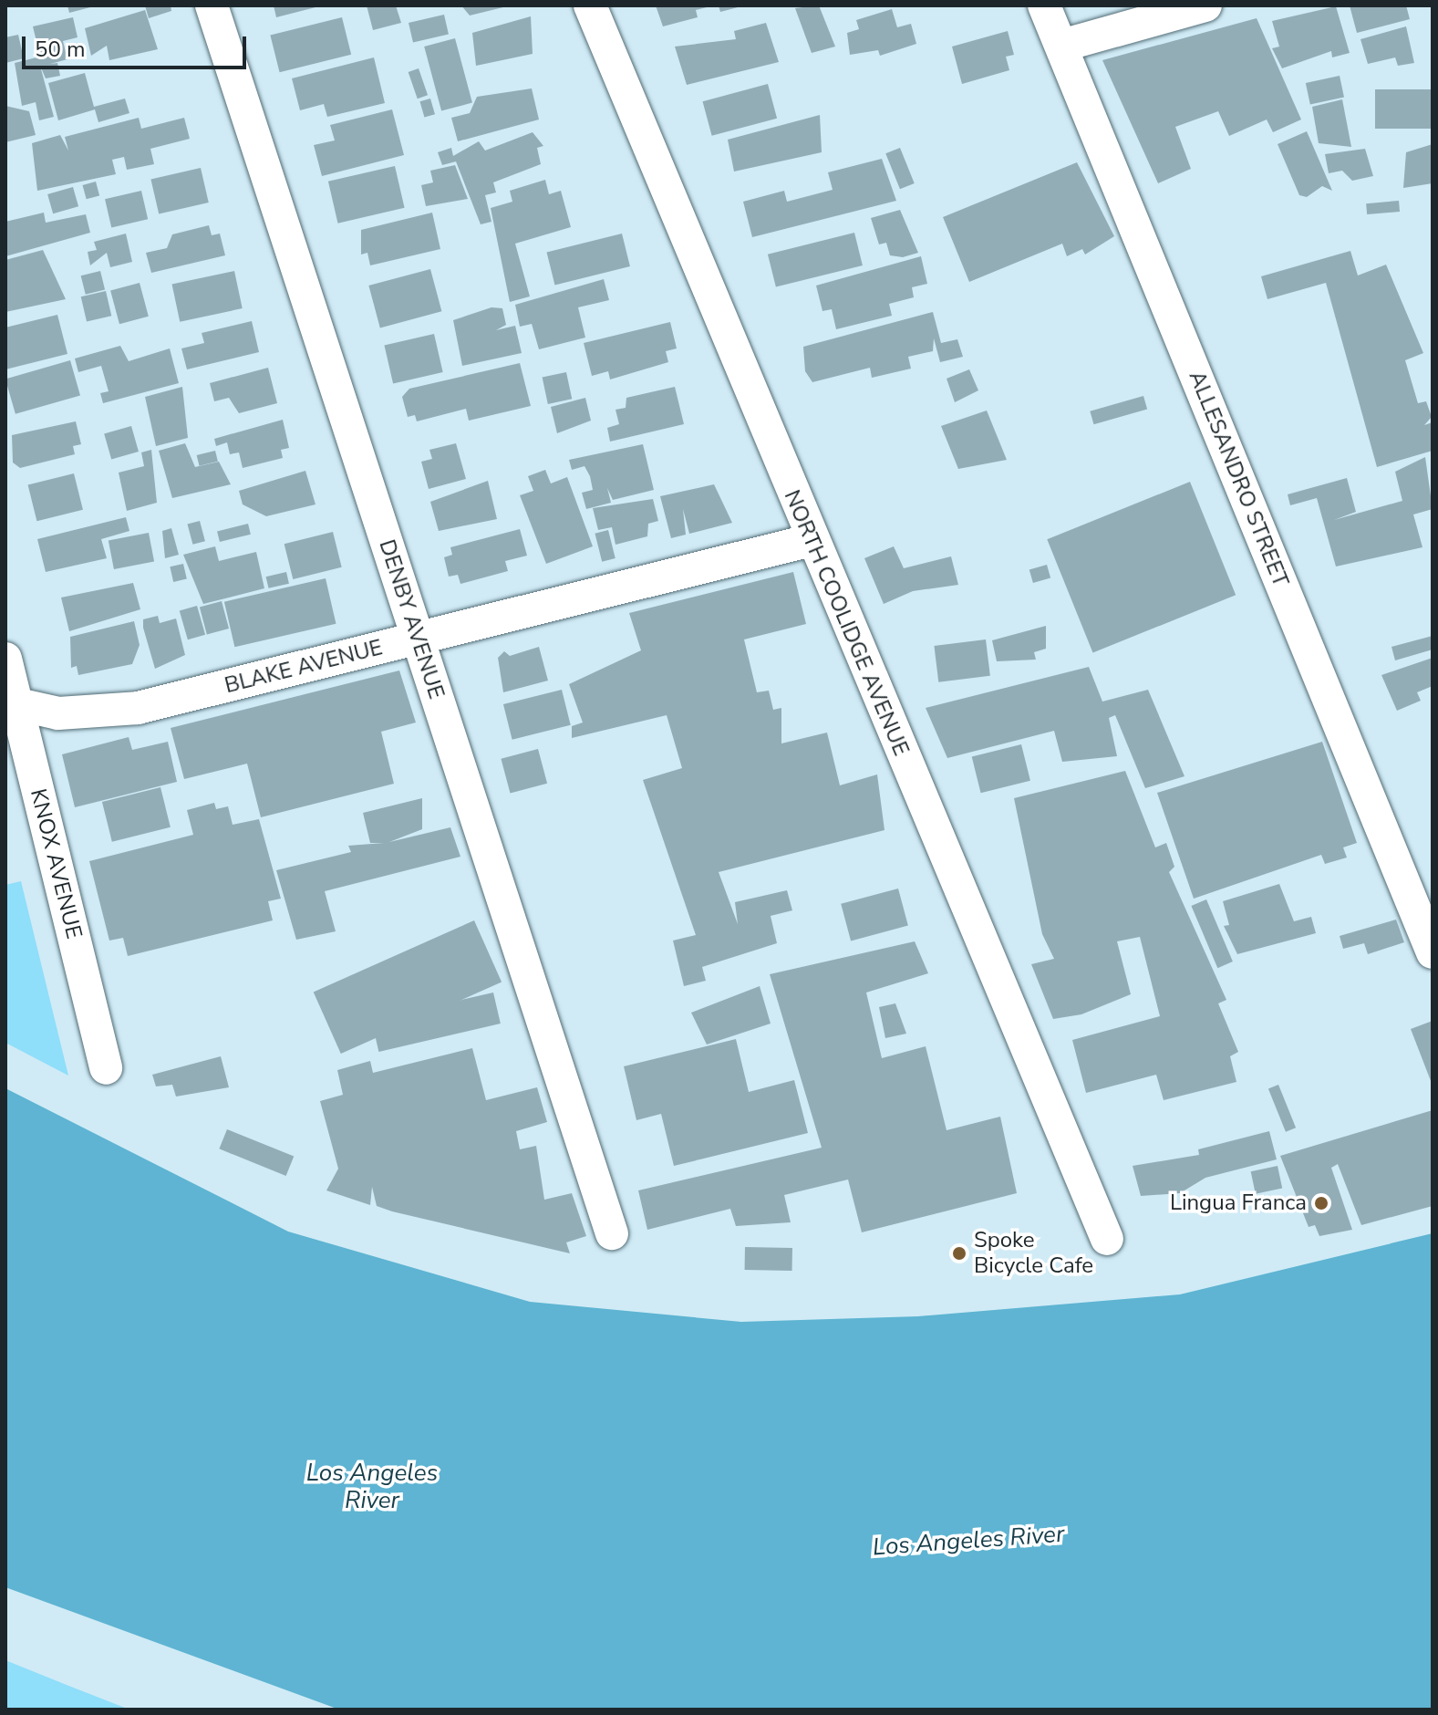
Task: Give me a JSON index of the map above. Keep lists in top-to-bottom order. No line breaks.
{"streets":{"street":["ALLESANDRO STREET","DENBY AVENUE","NORTH COOLIDGE AVENUE","BLAKE AVENUE","KNOX AVENUE"]},"crossings":[["DENBY AVENUE","BLAKE AVENUE"],["NORTH COOLIDGE AVENUE","BLAKE AVENUE"],["BLAKE AVENUE","KNOX AVENUE"]],"water":["Los Angeles River"],"places":["Lingua Franca","Spoke Bicycle Cafe"],"scale_bar":"50 m"}
